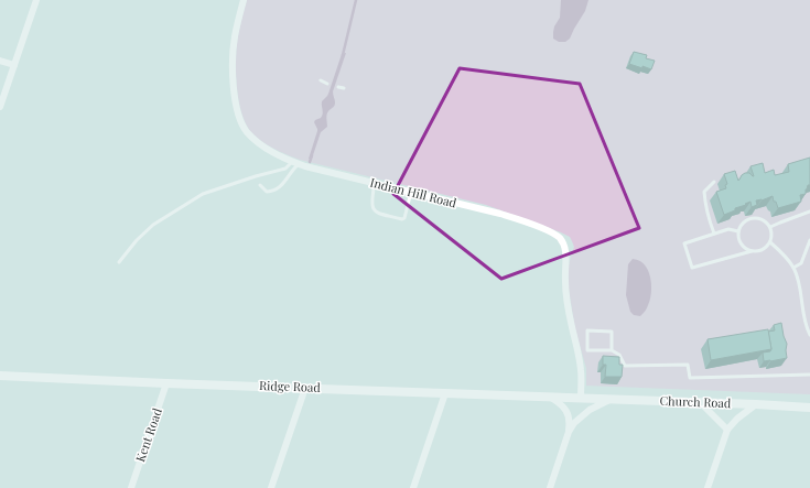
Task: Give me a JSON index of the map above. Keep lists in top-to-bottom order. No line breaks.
{"streets":{"street":["Indian Hill Road","Ridge Road","Church Road","Kent Road"]},"crossings":[["Indian Hill Road","Ridge Road"],["Indian Hill Road","Church Road"],["Ridge Road","Church Road"],["Ridge Road","Kent Road"]]}
